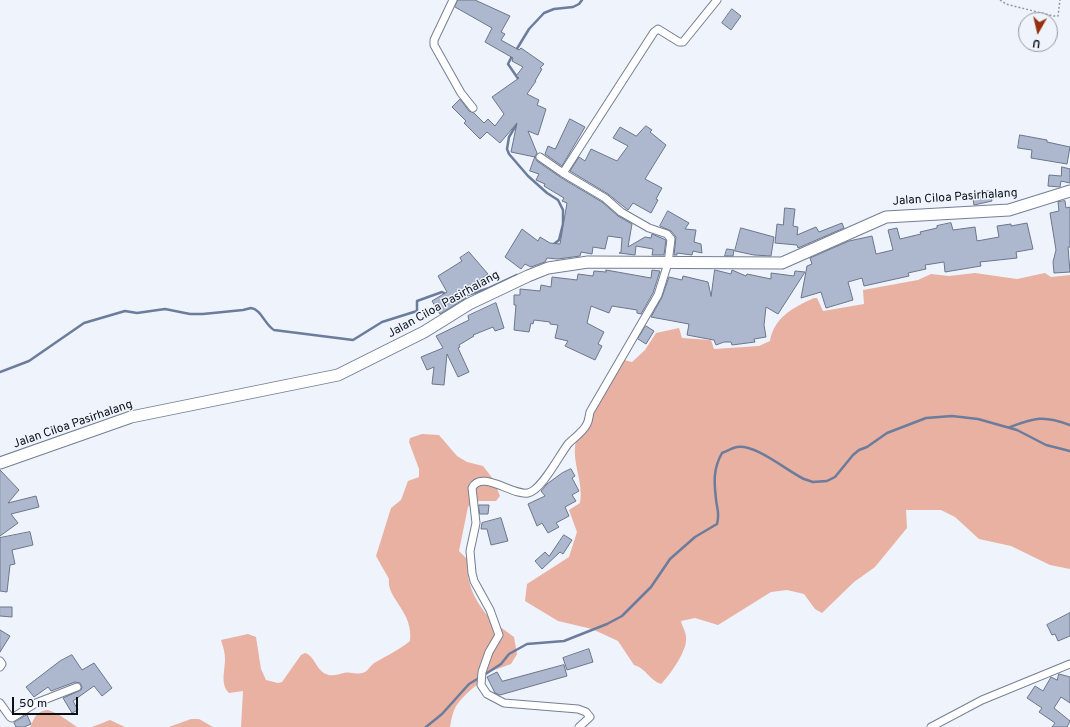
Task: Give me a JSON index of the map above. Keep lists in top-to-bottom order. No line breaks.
{"streets":{"main road":["Jalan Ciloa Pasirhalang"]},"scale_bar":"50 m","north":"bottom"}
